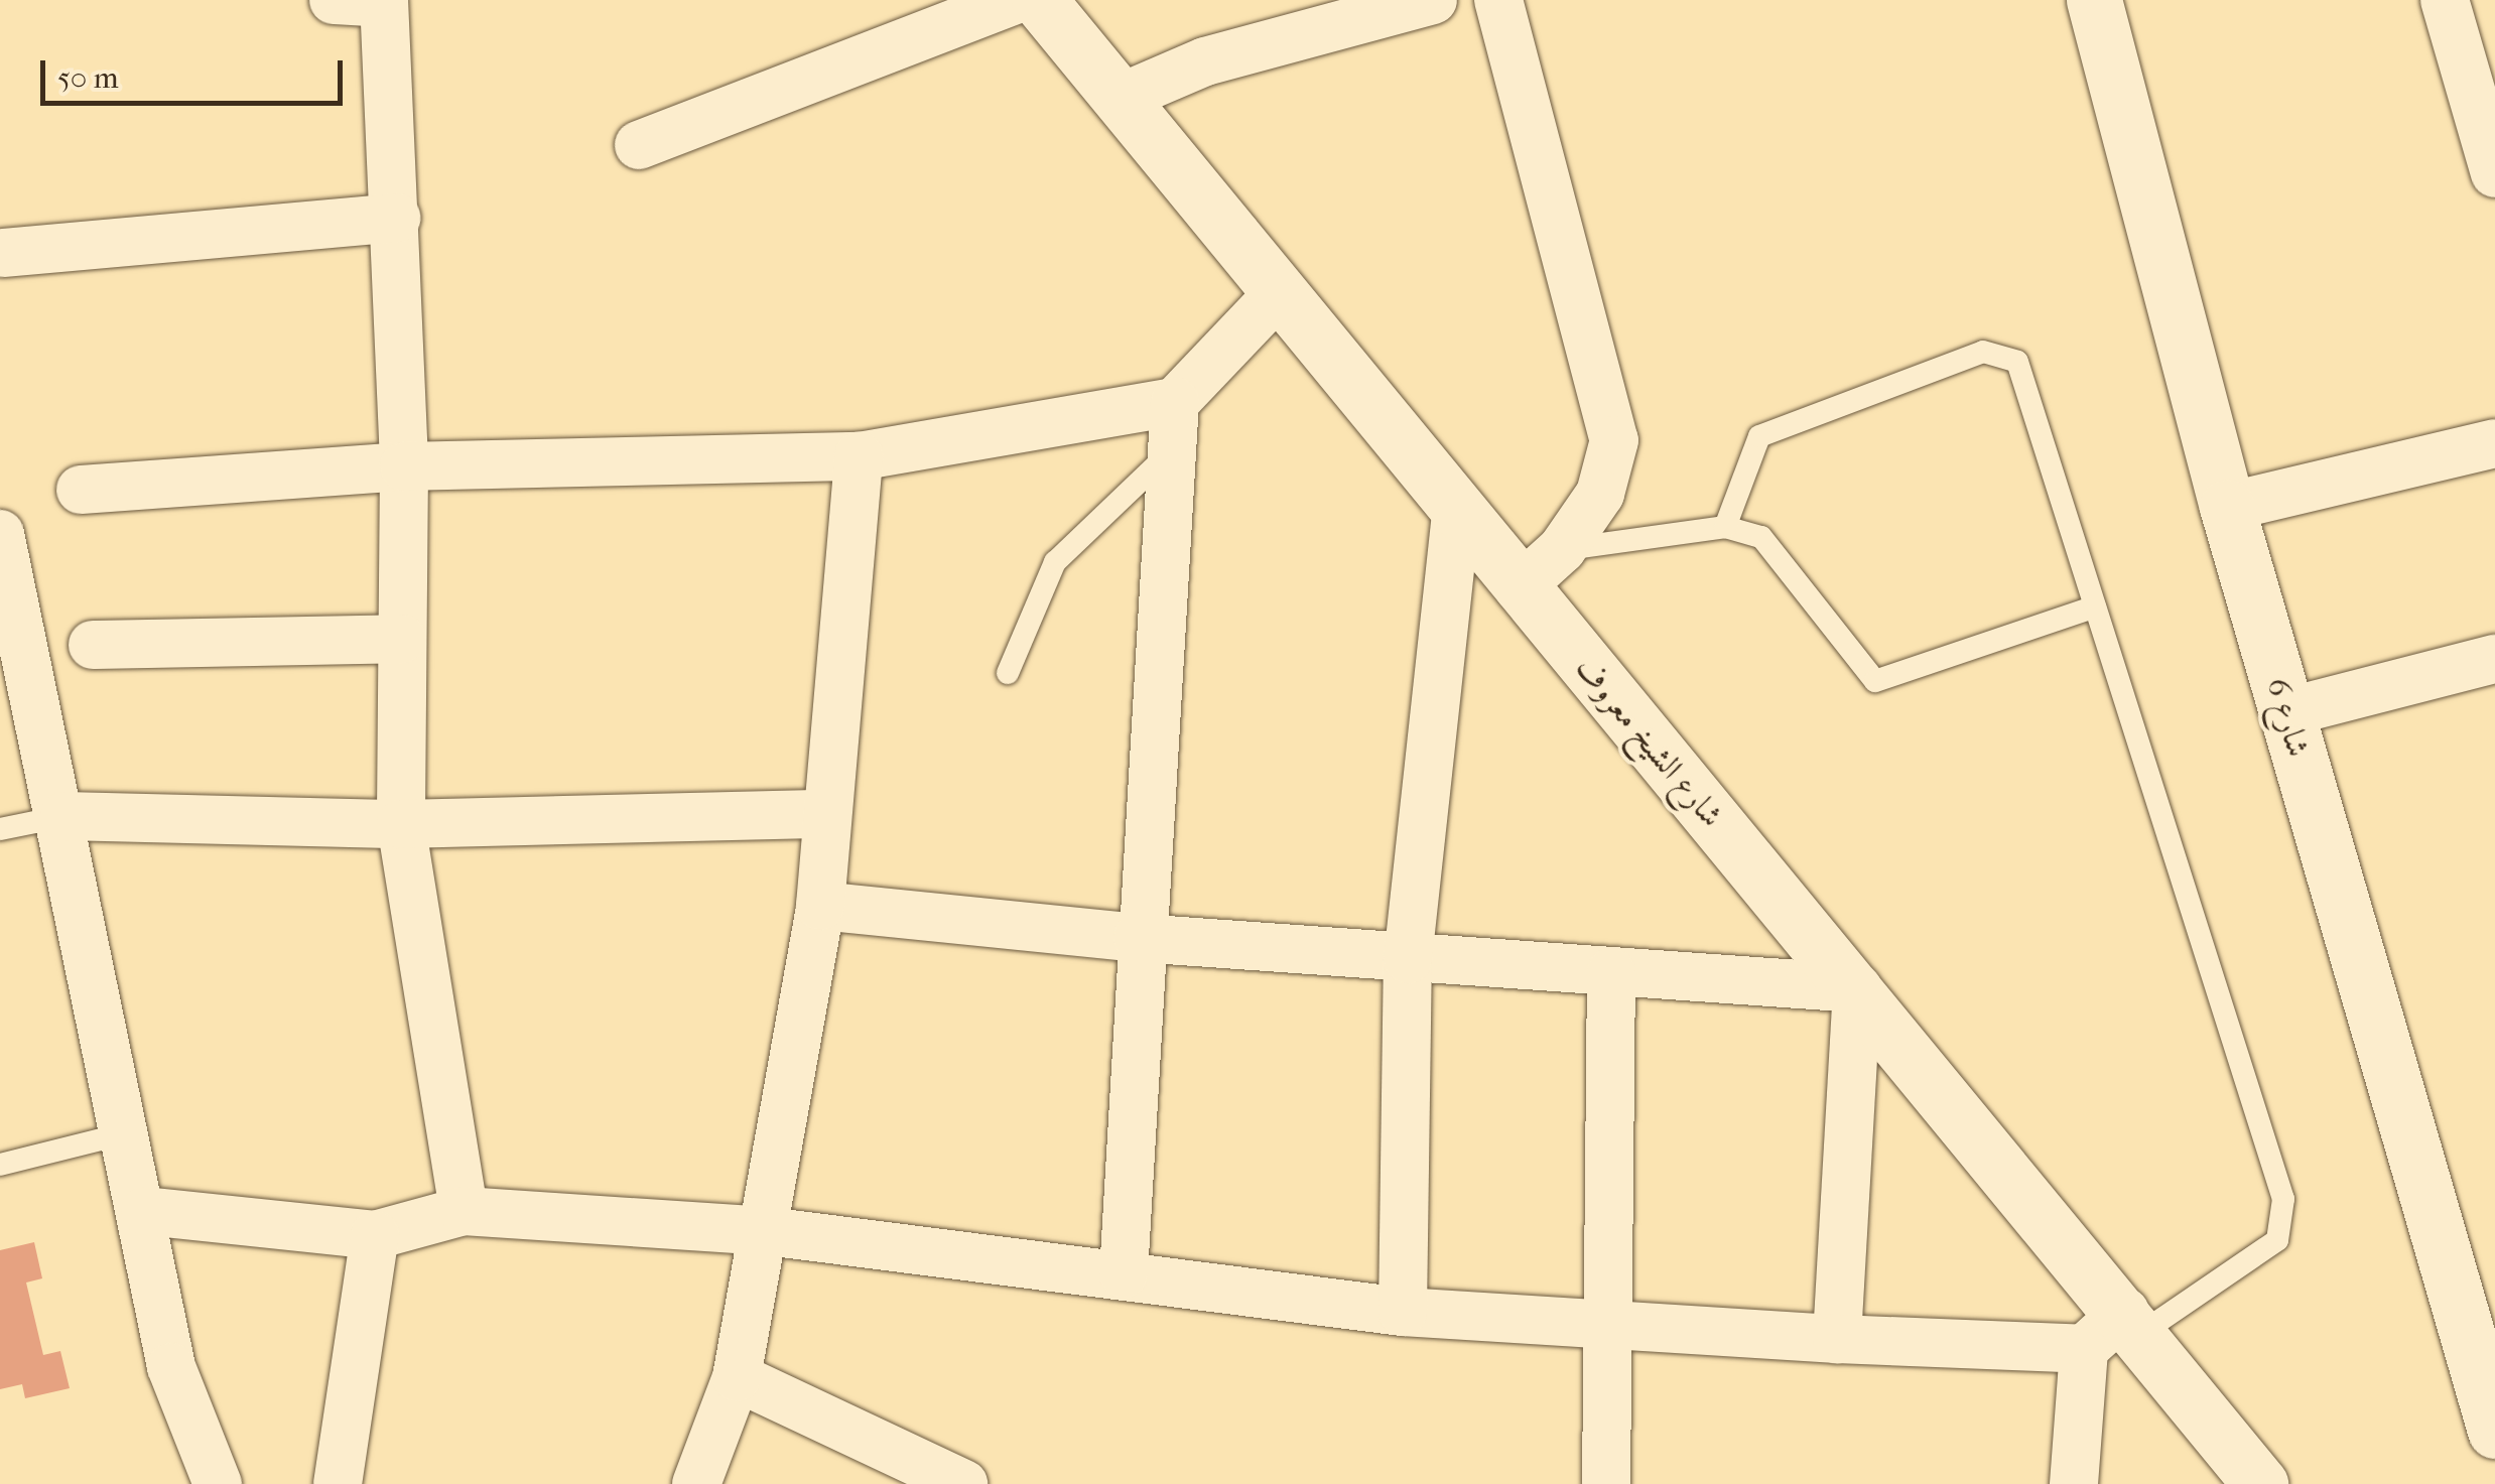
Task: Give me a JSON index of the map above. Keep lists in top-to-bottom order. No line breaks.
{"streets":{"street":["شارع 6","شارع الشيخ معروف"]},"scale_bar":"50 m"}
